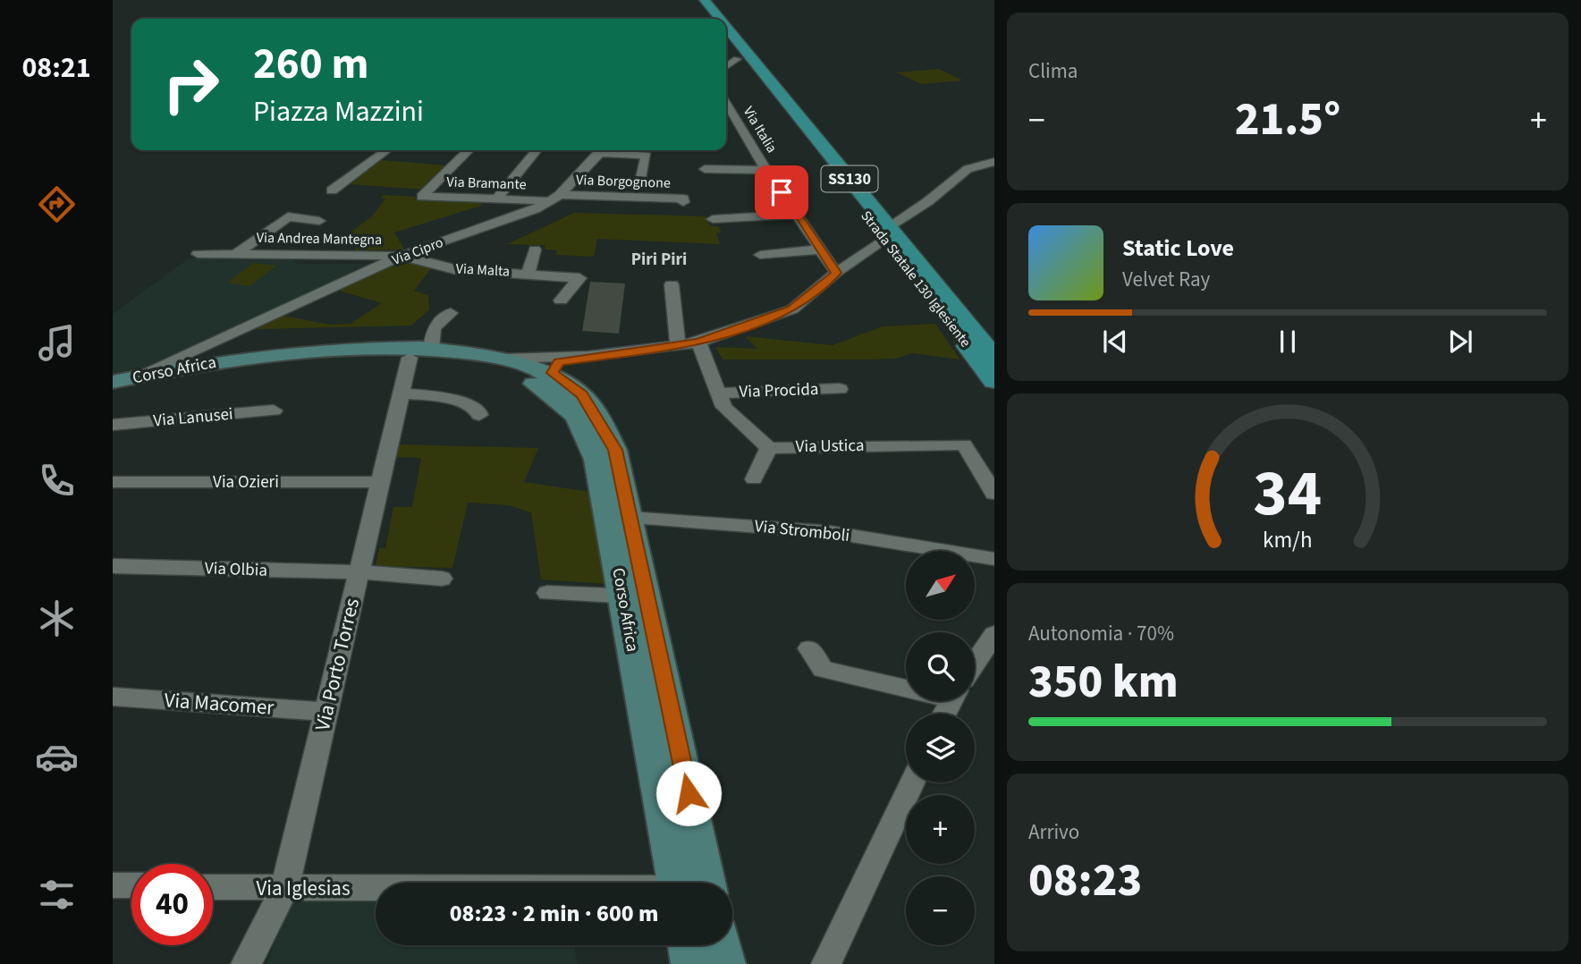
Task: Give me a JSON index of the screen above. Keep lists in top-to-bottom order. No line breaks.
{"streets":{"main road":["SS130","Strada Statale 130 Iglesiente"],"street":["Via Italia","Via Borgognone","Via Bramante","Via Andrea Mantegna","Via Cipro","Via Malta","Corso Africa","Via Procida","Via Lanusei","Via Ustica","Via Ozieri","Via Stromboli","Via Olbia","Via Porto Torres","Via Macomer","Via Iglesias"]},"crossings":[["Via Borgognone","Via Bramante"],["Via Borgognone","Via Cipro"],["Via Bramante","Via Cipro"],["Via Andrea Mantegna","Via Cipro"],["Via Andrea Mantegna","Via Malta"],["Via Cipro","Via Malta"],["Via Cipro","Corso Africa"],["Corso Africa","Via Stromboli"],["Corso Africa","Via Porto Torres"],["Via Ozieri","Via Porto Torres"],["Via Olbia","Via Porto Torres"],["Via Porto Torres","Via Macomer"],["Via Porto Torres","Via Iglesias"]],"districts":["Piri Piri"],"north":"top right","page":{"tabs":"08:21","tile":["Clima",["Autonomia · 70%","350 km"],["Arrivo","08:23"]],"turn":["260 m","Piazza Mazzini"],"heat":["−","21.5°","+"],"song":["Static Love","Velvet Ray"],"map_buttons":["+","−"],"limit":"40","trip":"08:23 · 2 min · 600 m","gauge":["34","km/h"]}}
